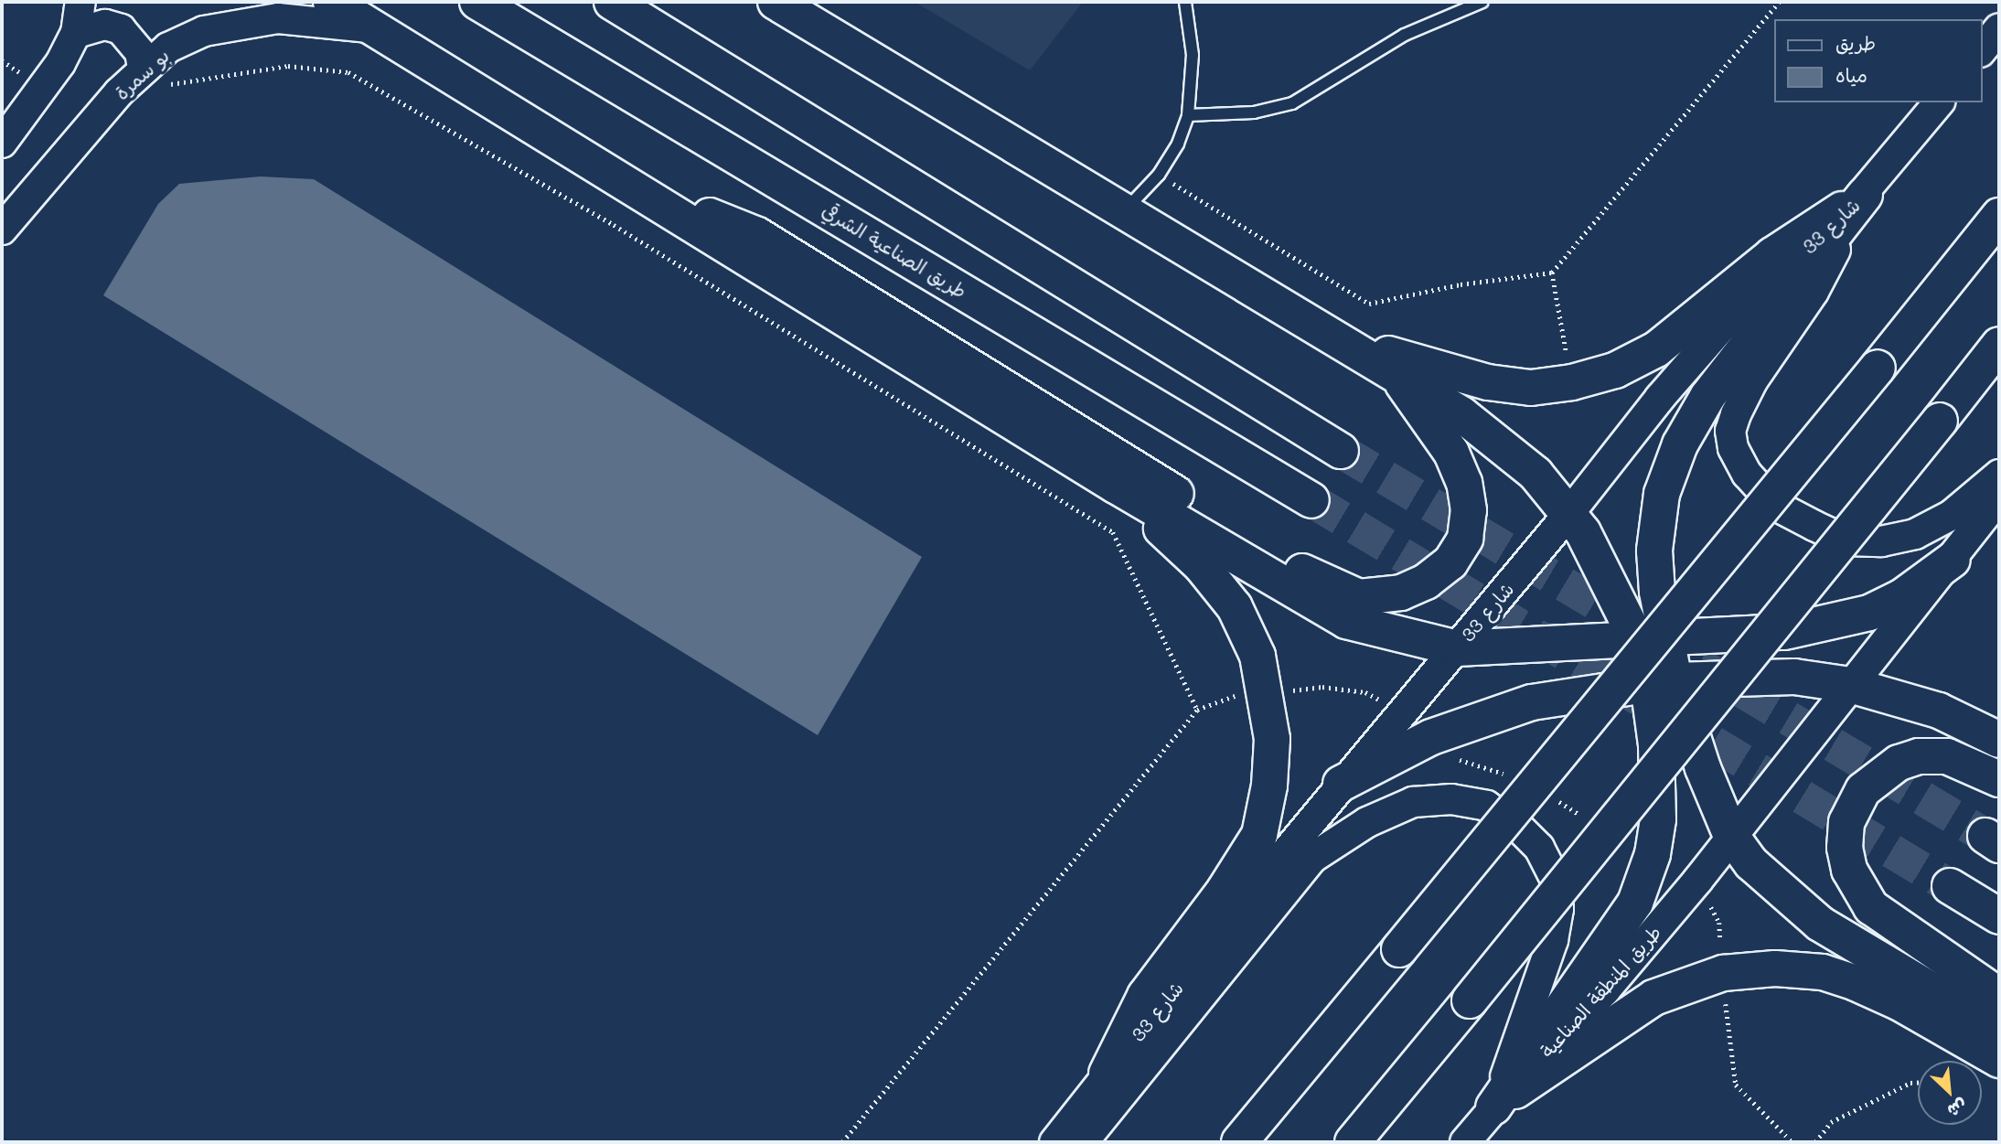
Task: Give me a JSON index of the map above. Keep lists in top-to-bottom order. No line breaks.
{"streets":{"main road":["طريق الصناعية الشرقي"],"street":["بو سمرة","شارع 33","طريق المنطقة الصناعية"]},"legend":["طريق","مياه"],"north":"bottom right"}
